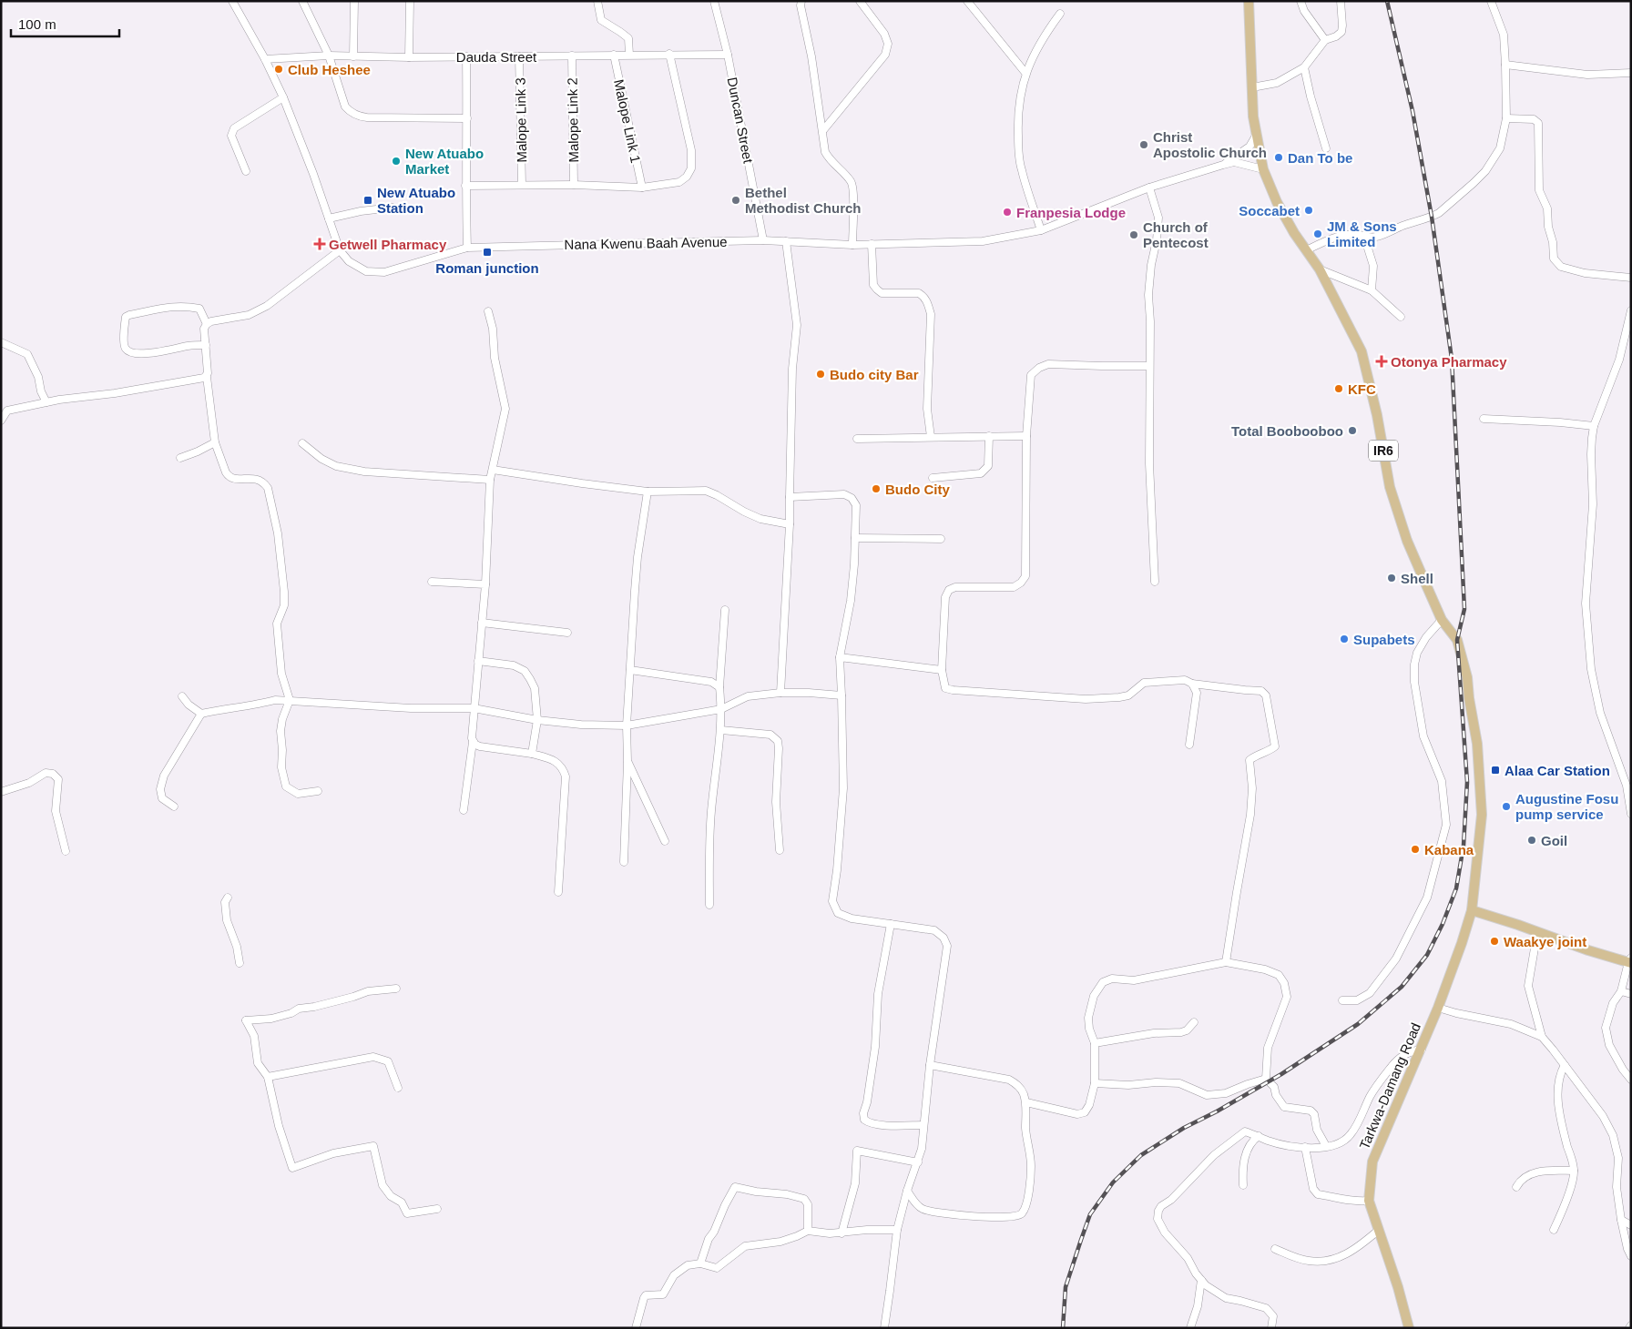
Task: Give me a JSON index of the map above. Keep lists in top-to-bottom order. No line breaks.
{"streets":{"main road":["IR6","Tarkwa-Damang Road"],"street":["Dauda Street","Malope Link 3","Malope Link 2","Duncan Street","Malope Link 1","Nana Kwenu Baah Avenue"]},"crossings":[["Dauda Street","Malope Link 3"],["Dauda Street","Malope Link 2"],["Dauda Street","Duncan Street"],["Dauda Street","Malope Link 1"],["Dauda Street","Nana Kwenu Baah Avenue"],["Duncan Street","Nana Kwenu Baah Avenue"],["Nana Kwenu Baah Avenue","IR6"],["IR6","Tarkwa-Damang Road"]],"places":{"other":["Club Heshee","Christ Apostolic Church","Dan To be","New Atuabo Market","Bethel Methodist Church","Soccabet","Franpesia Lodge","JM & Sons Limited","Church of Pentecost","Budo city Bar","KFC","Total Boobooboo","Budo City","Shell","Supabets","Augustine Fosu pump service","Goil","Kabana","Waakye joint"],"transit":["New Atuabo Station","Roman junction","Alaa Car Station"],"health":["Getwell Pharmacy","Otonya Pharmacy"]},"scale_bar":"100 m"}
